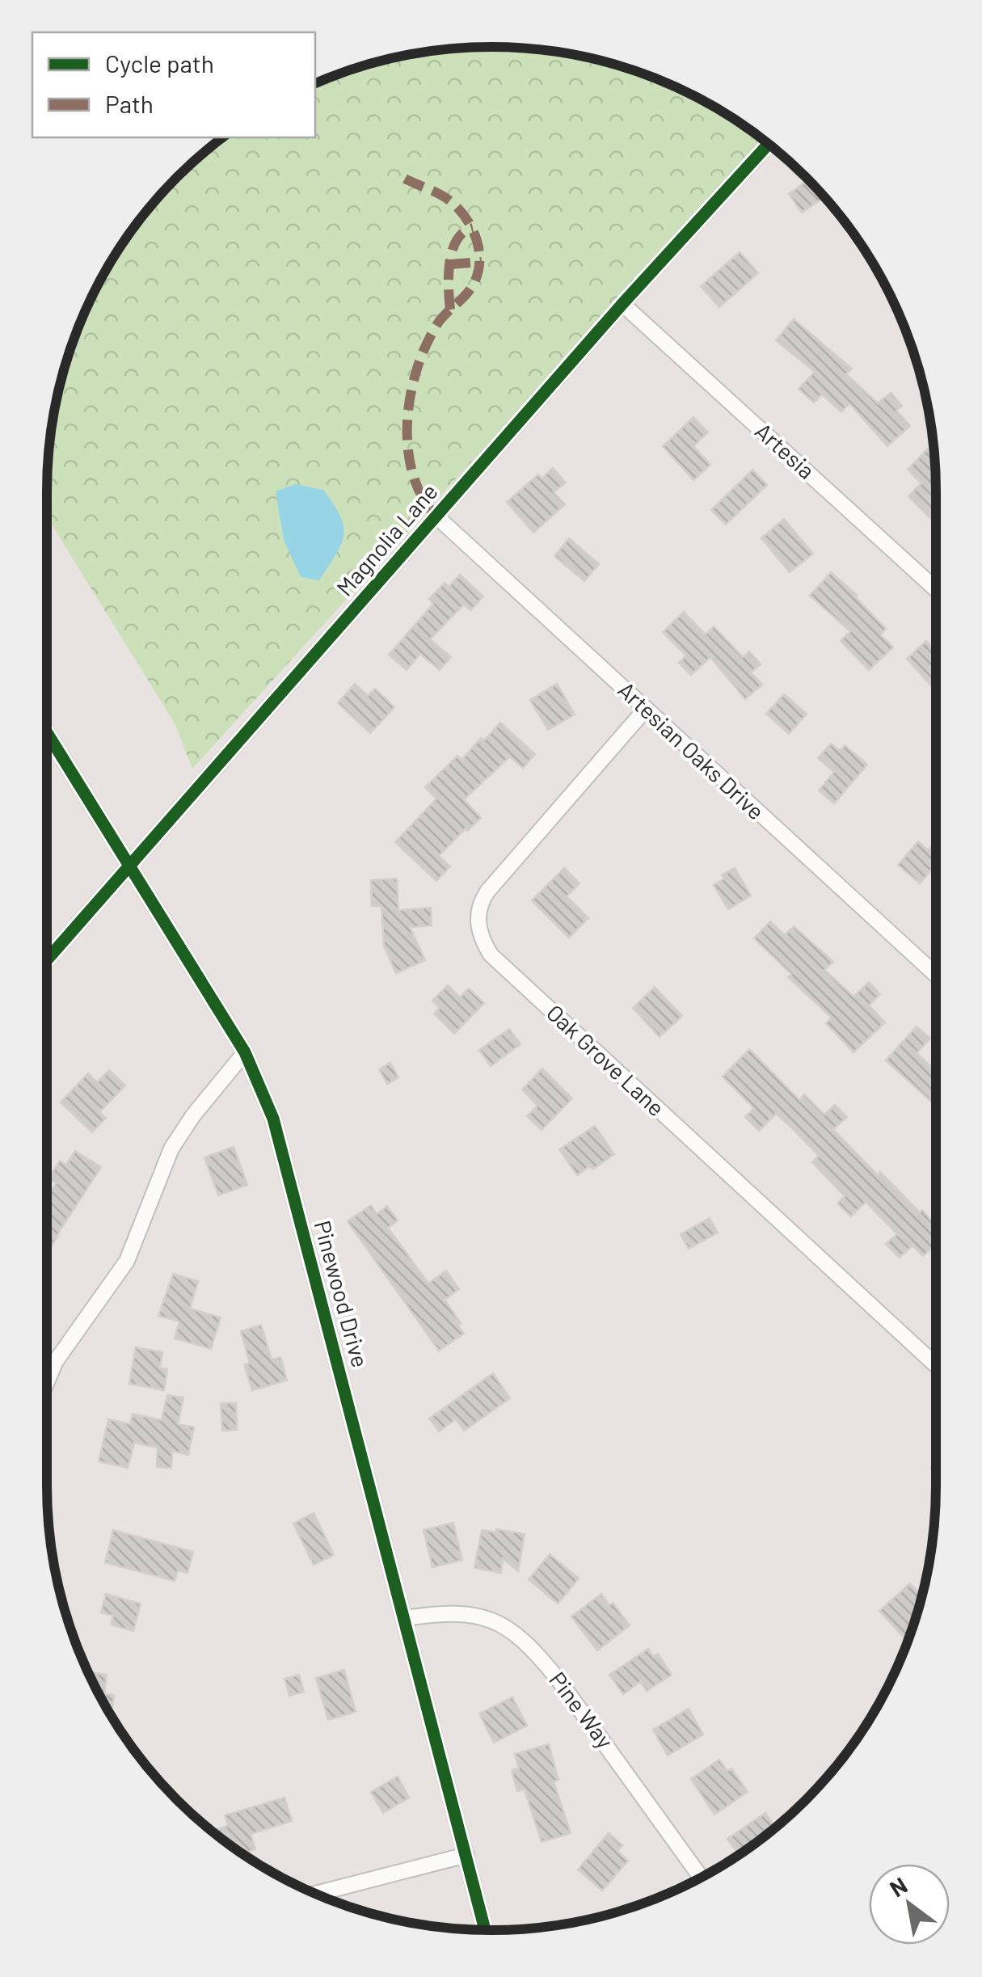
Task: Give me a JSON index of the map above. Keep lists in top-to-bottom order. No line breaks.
{"streets":{"street":["Artesia","Magnolia Lane","Artesian Oaks Drive","Oak Grove Lane","Pinewood Drive","Pine Way"]},"crossings":[["Artesia","Magnolia Lane"],["Magnolia Lane","Artesian Oaks Drive"],["Magnolia Lane","Pinewood Drive"],["Artesian Oaks Drive","Oak Grove Lane"],["Pinewood Drive","Pine Way"]],"legend":["Cycle path","Path"],"north":"top left"}
